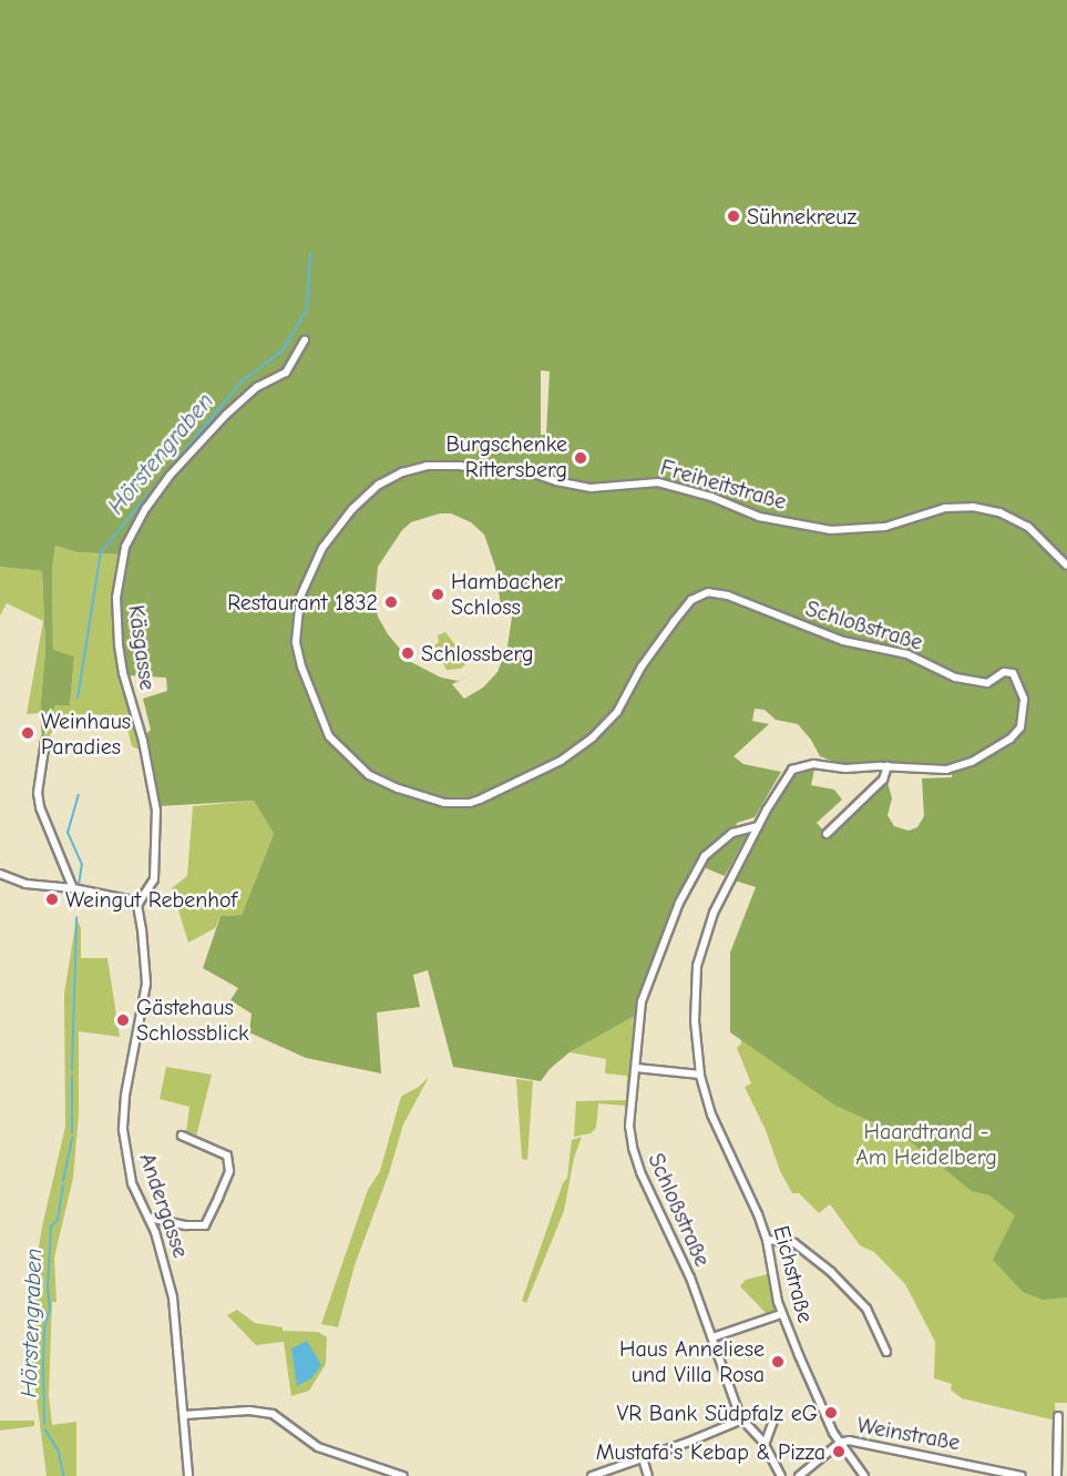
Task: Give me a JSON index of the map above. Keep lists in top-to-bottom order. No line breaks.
{"streets":{"street":["Freiheitstraße","Schloßstraße","Käsgasse","Andergasse","Eichstraße","Weinstraße"]},"crossings":[["Freiheitstraße","Schloßstraße"],["Schloßstraße","Eichstraße"],["Käsgasse","Andergasse"],["Eichstraße","Weinstraße"]],"water":["Hörstengraben"],"parks":["Haardtrand - Am Heidelberg"],"places":["Sühnekreuz","Burgschenke Rittersberg","Hambacher Schloss","Restaurant 1832","Schlossberg","Weinhaus Paradies","Weingut Rebenhof","Gästehaus Schlossblick","Haus Anneliese und Villa Rosa","VR Bank Südpfalz eG","Mustafa's Kebap & Pizza"]}
